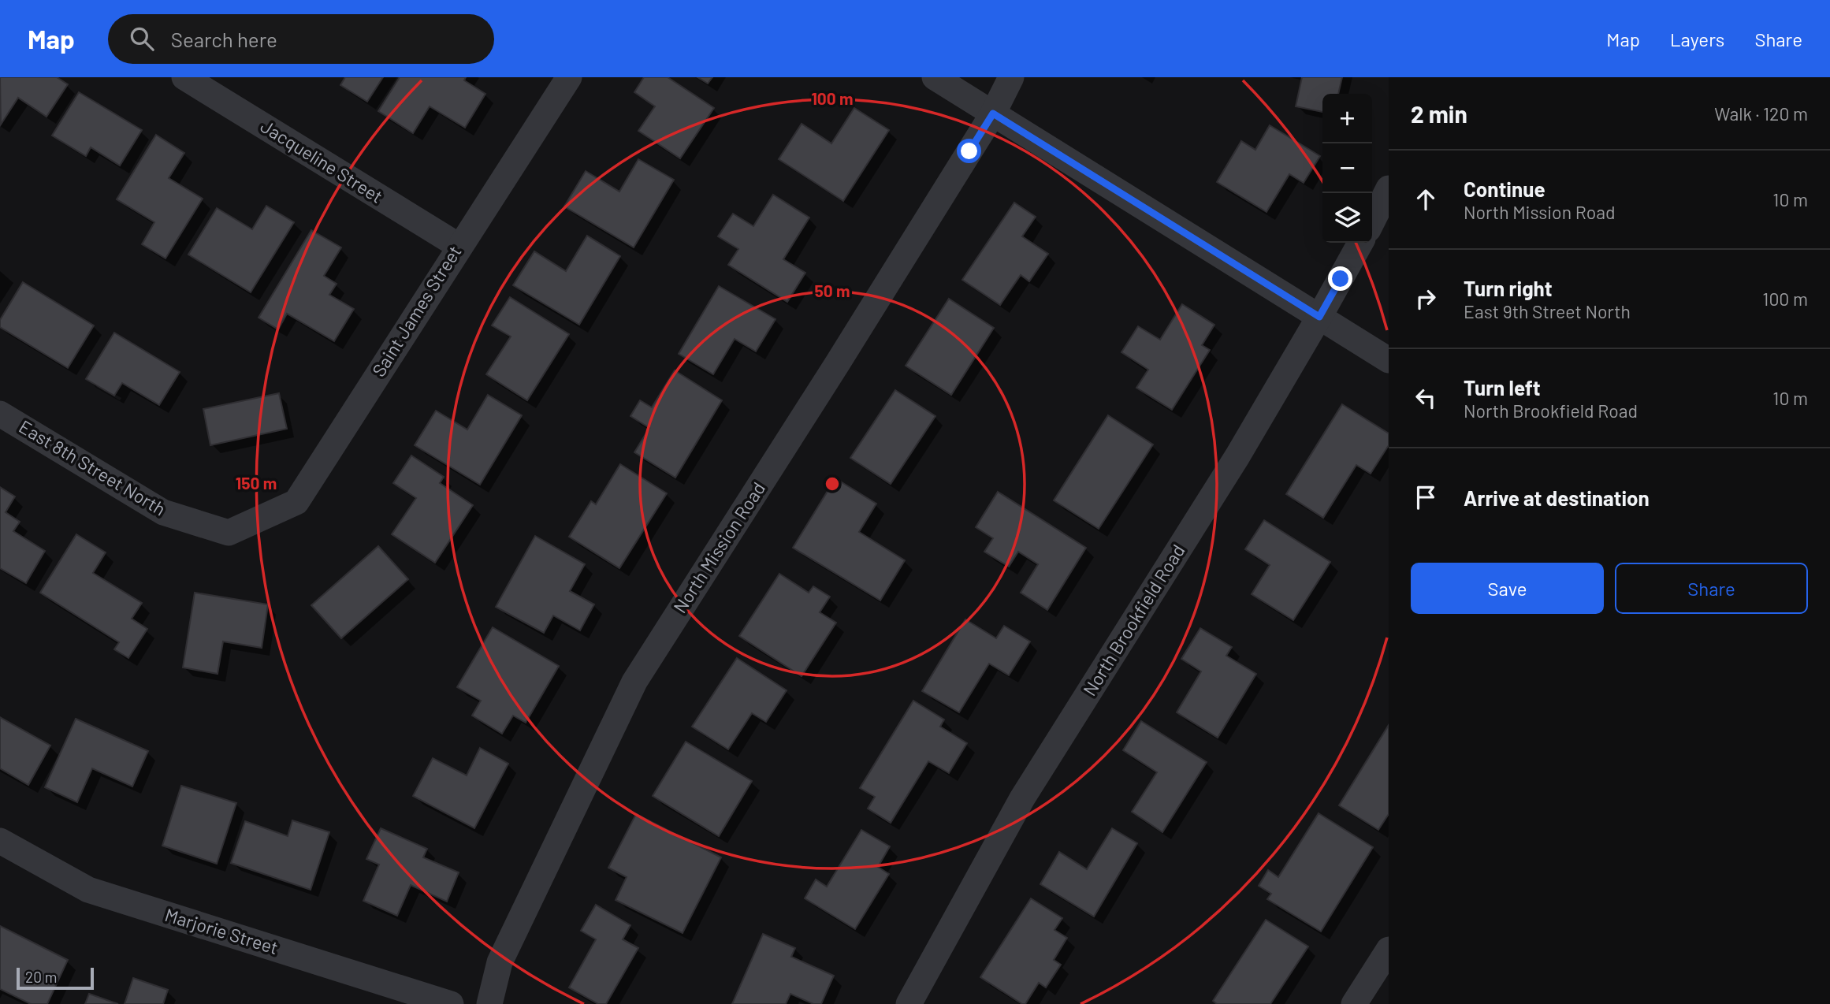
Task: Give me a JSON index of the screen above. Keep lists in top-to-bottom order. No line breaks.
{"streets":{"street":["Jacqueline Street","Saint James Street","East 8th Street North","North Mission Road","North Brookfield Road","Marjorie Street"]},"crossings":[["Jacqueline Street","Saint James Street"],["Saint James Street","East 8th Street North"]],"scale_bar":"20 m","page":{"header":"Map","search":"Search here","nav":["Map","Layers","Share"],"heading":["2 min","Walk · 120 m"],"map_buttons":["+","−"],"list":[["Continue","North Mission Road","10 m"],["Turn right","East 9th Street North","100 m"],["Turn left","North Brookfield Road","10 m"],"Arrive at destination"],"buttons":["Save","Share"],"scale":"20 m"},"rings":["100 m","50 m","150 m"]}
